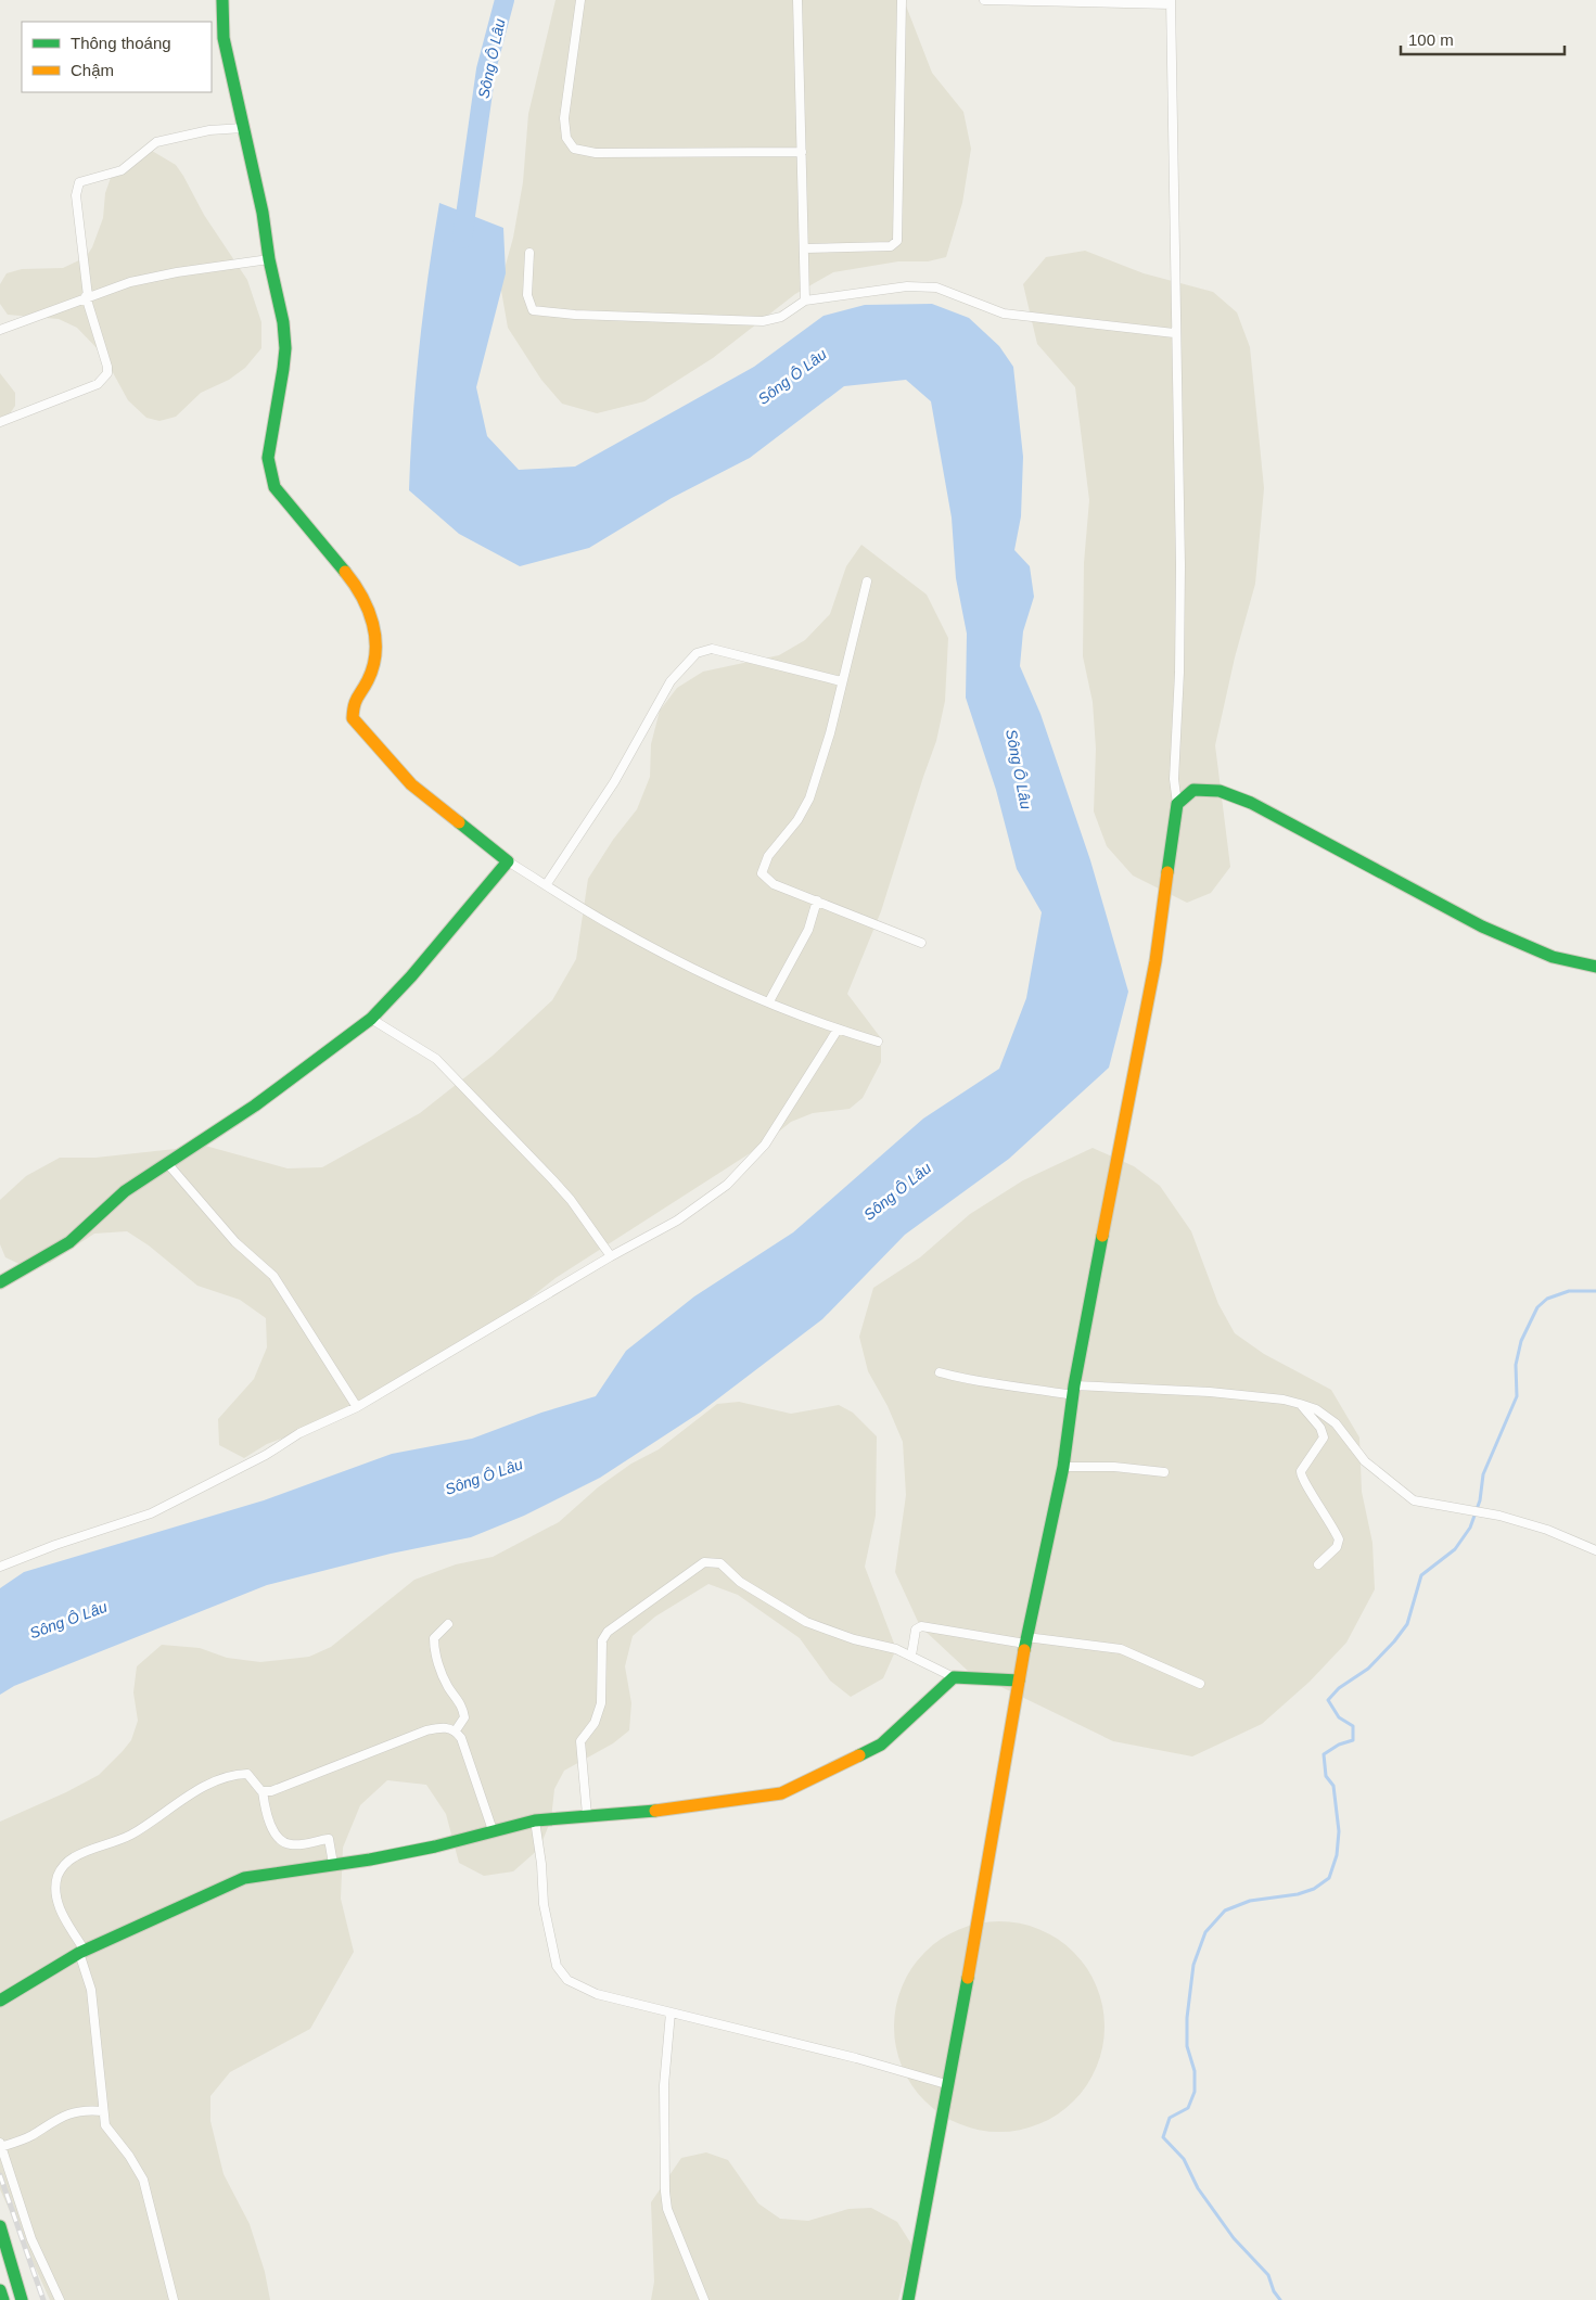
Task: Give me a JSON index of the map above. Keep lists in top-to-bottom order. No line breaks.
{"water":["Sông Ô Lâu"],"legend":["Thông thoáng","Chậm"],"scale_bar":"100 m"}
